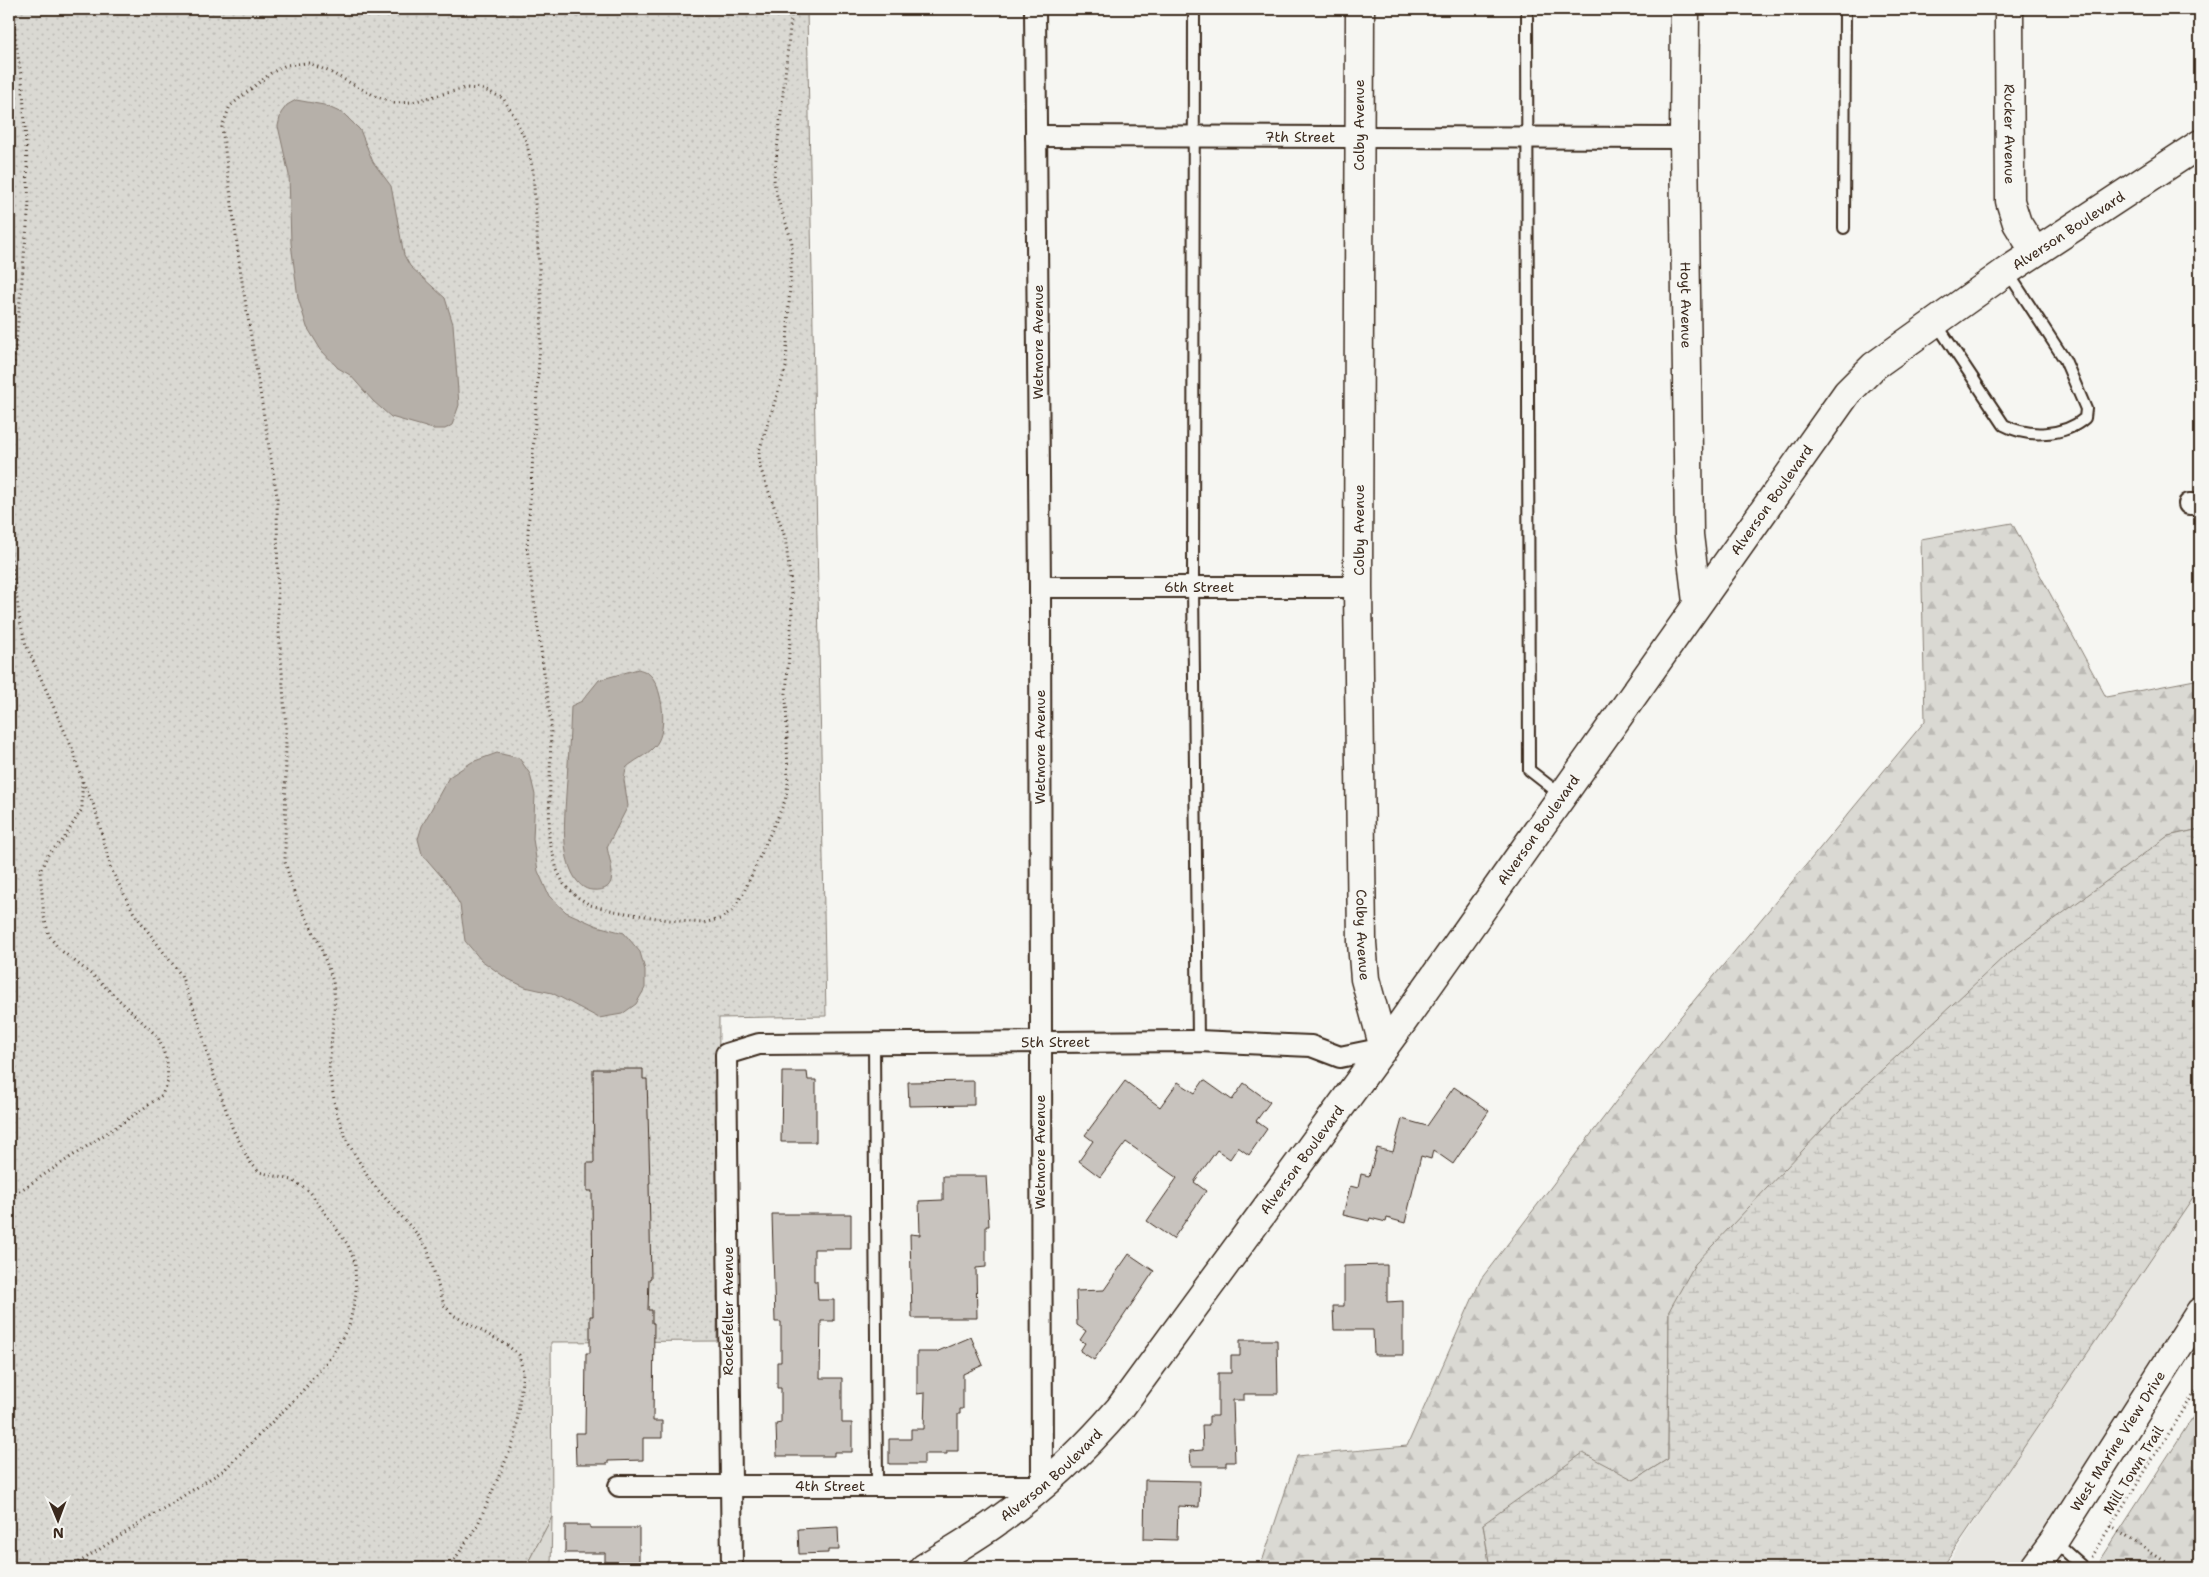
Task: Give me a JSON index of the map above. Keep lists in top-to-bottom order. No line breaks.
{"streets":{"street":["Colby Avenue","Rucker Avenue","7th Street","Alverson Boulevard","Hoyt Avenue","Wetmore Avenue","6th Street","5th Street","Rockefeller Avenue","West Marine View Drive","4th Street"],"path":["Mill Town Trail"]},"crossings":[["Colby Avenue","7th Street"],["Colby Avenue","Alverson Boulevard"],["Colby Avenue","6th Street"],["Colby Avenue","5th Street"],["Rucker Avenue","Alverson Boulevard"],["7th Street","Hoyt Avenue"],["7th Street","Wetmore Avenue"],["Alverson Boulevard","Hoyt Avenue"],["Alverson Boulevard","Wetmore Avenue"],["Alverson Boulevard","5th Street"],["Alverson Boulevard","4th Street"],["Wetmore Avenue","6th Street"],["Wetmore Avenue","5th Street"],["Wetmore Avenue","4th Street"],["5th Street","Rockefeller Avenue"],["Rockefeller Avenue","4th Street"]],"north":"bottom"}
